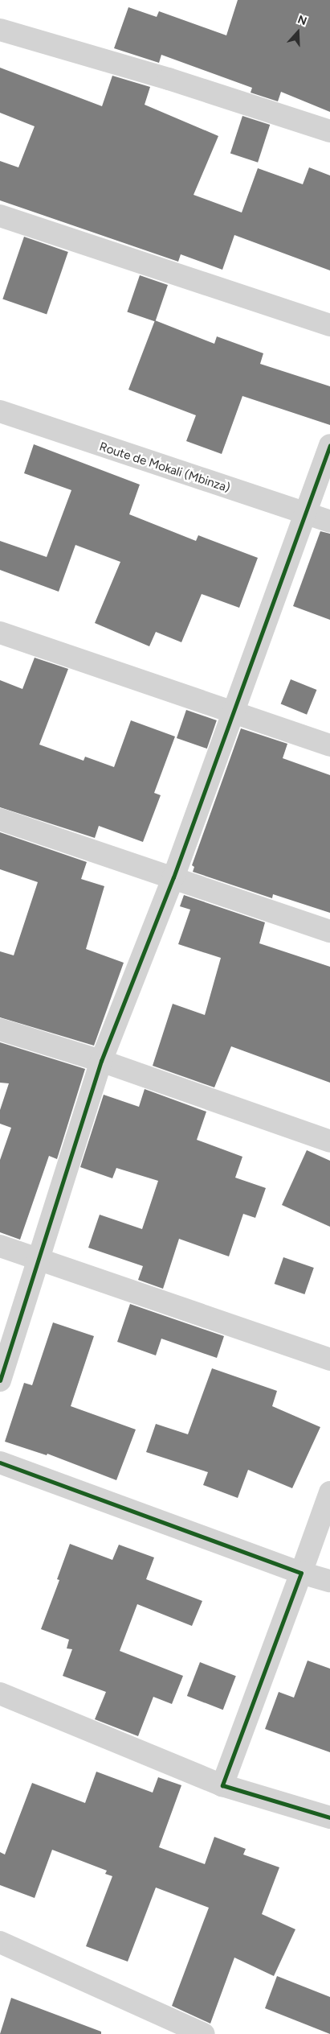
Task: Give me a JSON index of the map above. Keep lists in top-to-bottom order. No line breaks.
{"streets":{"street":["Route de Mokali (Mbinza)"]},"north":"top"}
